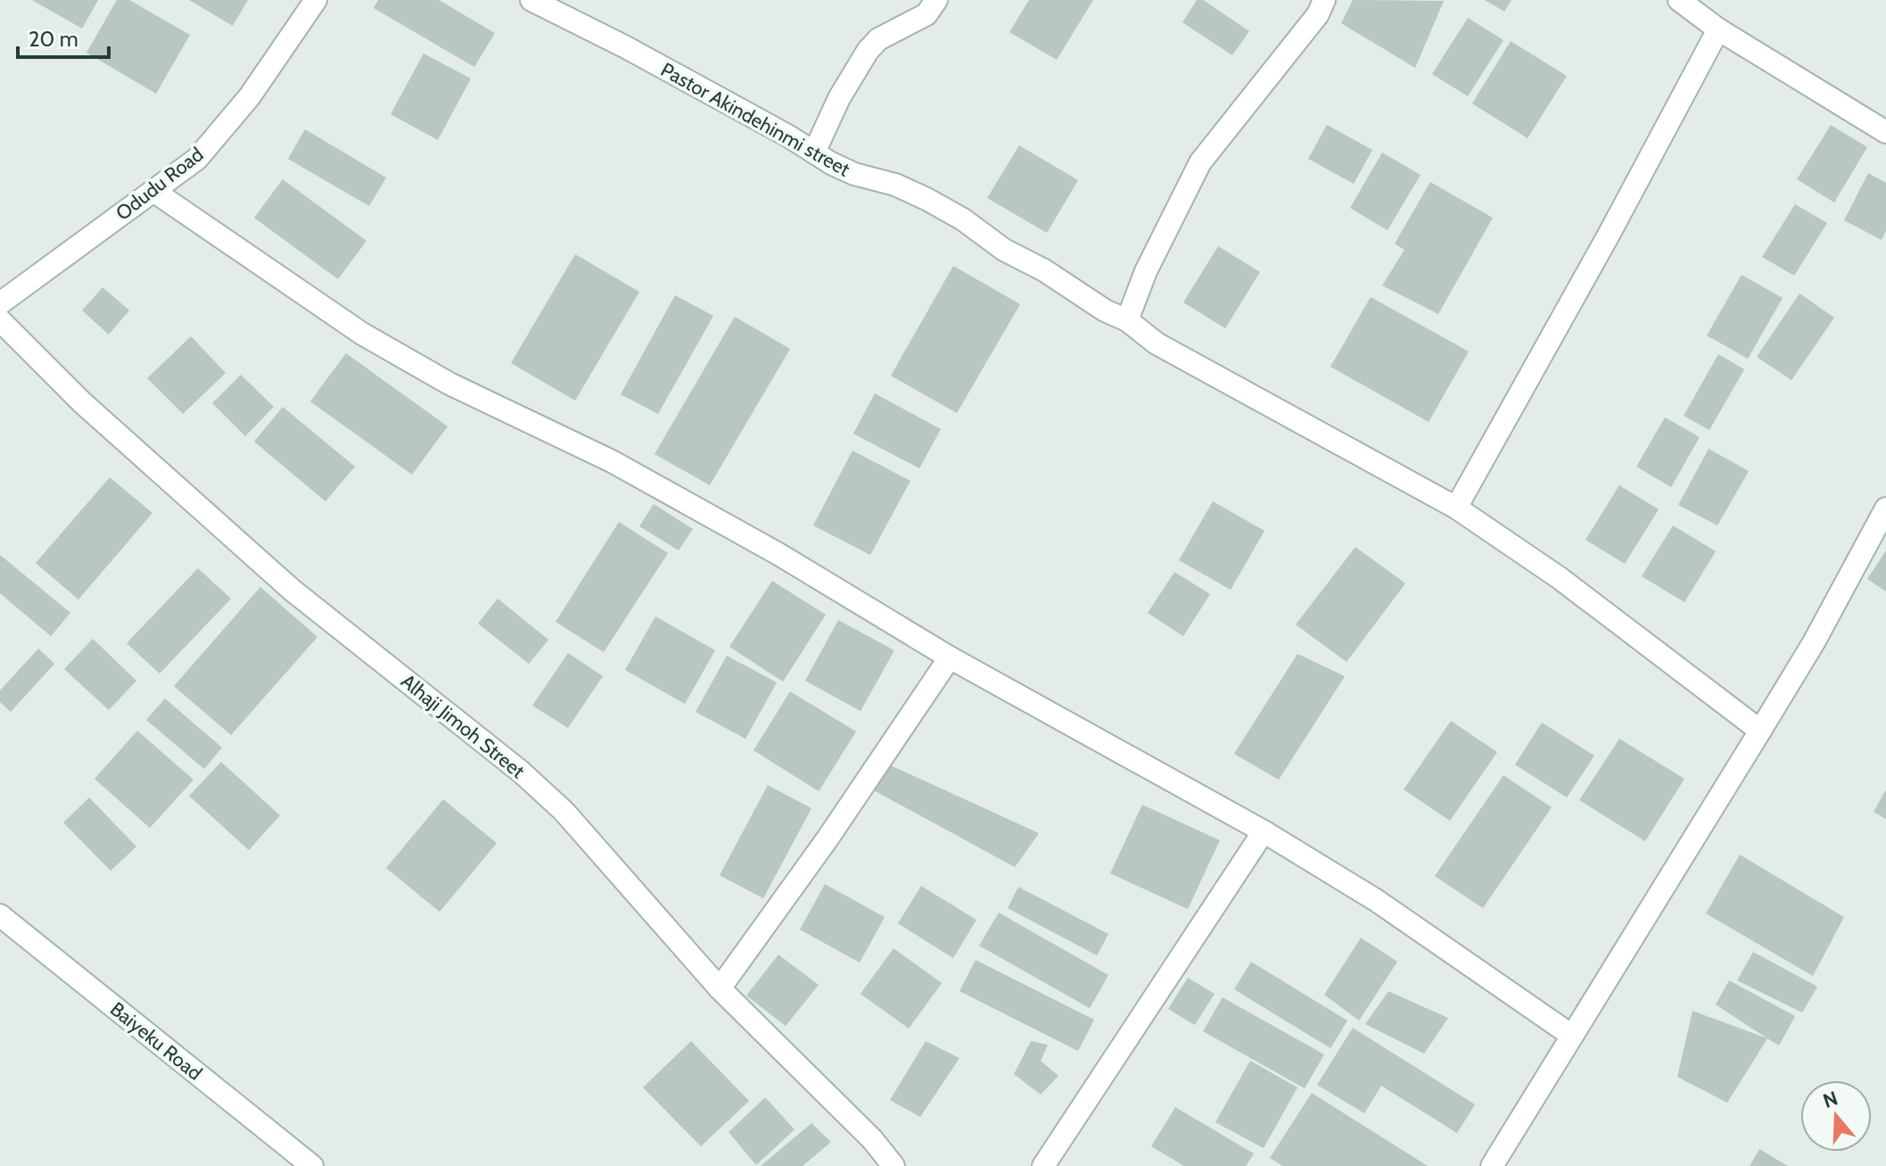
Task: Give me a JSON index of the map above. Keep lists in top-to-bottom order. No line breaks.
{"streets":{"street":["Pastor Akindehinmi street","Odudu Road","Alhaji Jimoh Street","Baiyeku Road"]},"scale_bar":"20 m","north":"top"}
